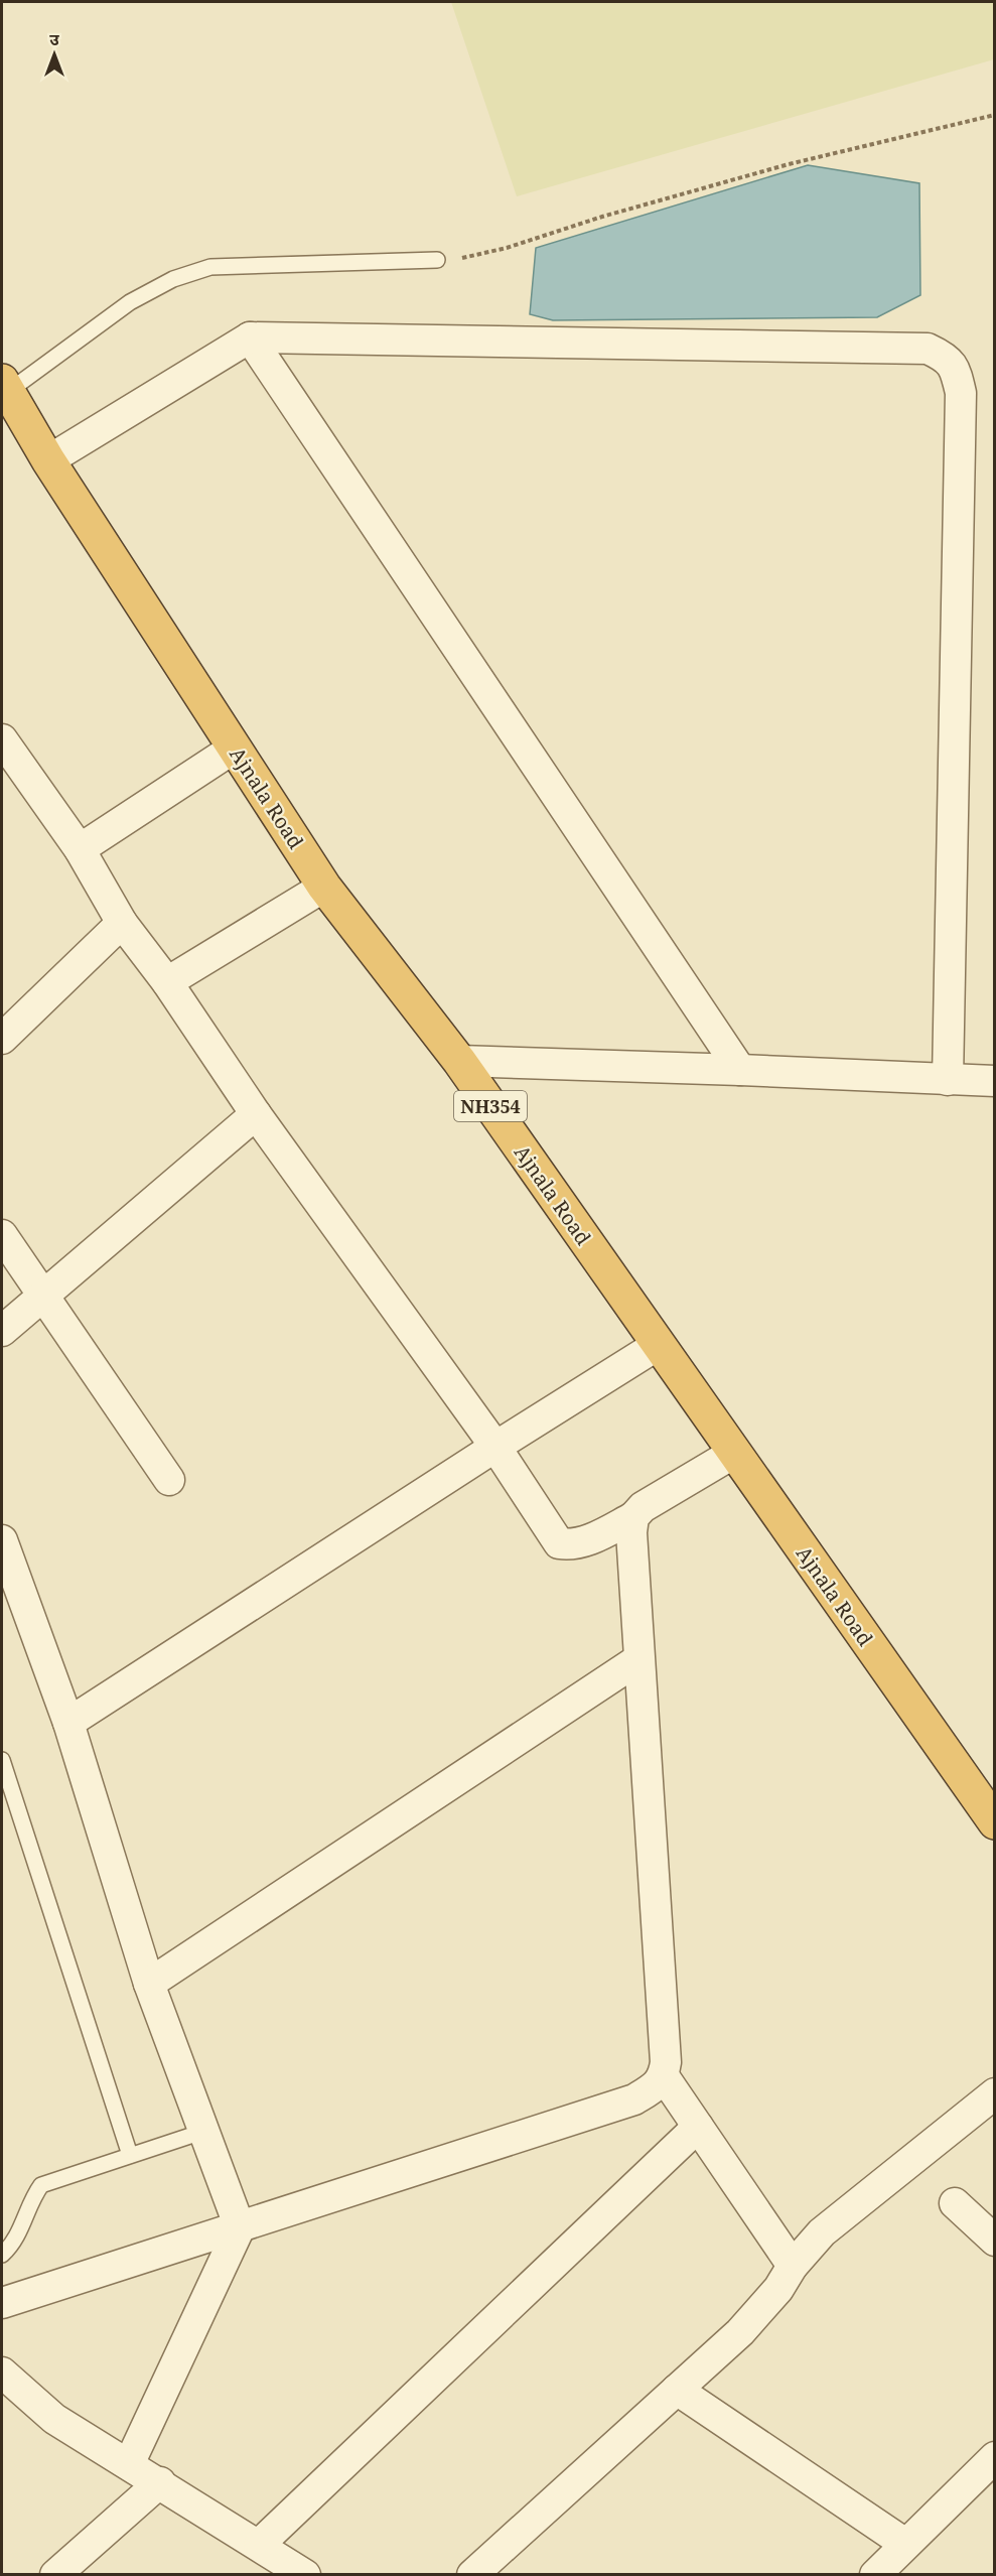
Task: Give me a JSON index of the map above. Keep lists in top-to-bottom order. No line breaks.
{"streets":{"highway":["Ajnala Road","NH354"]},"north":"top"}
